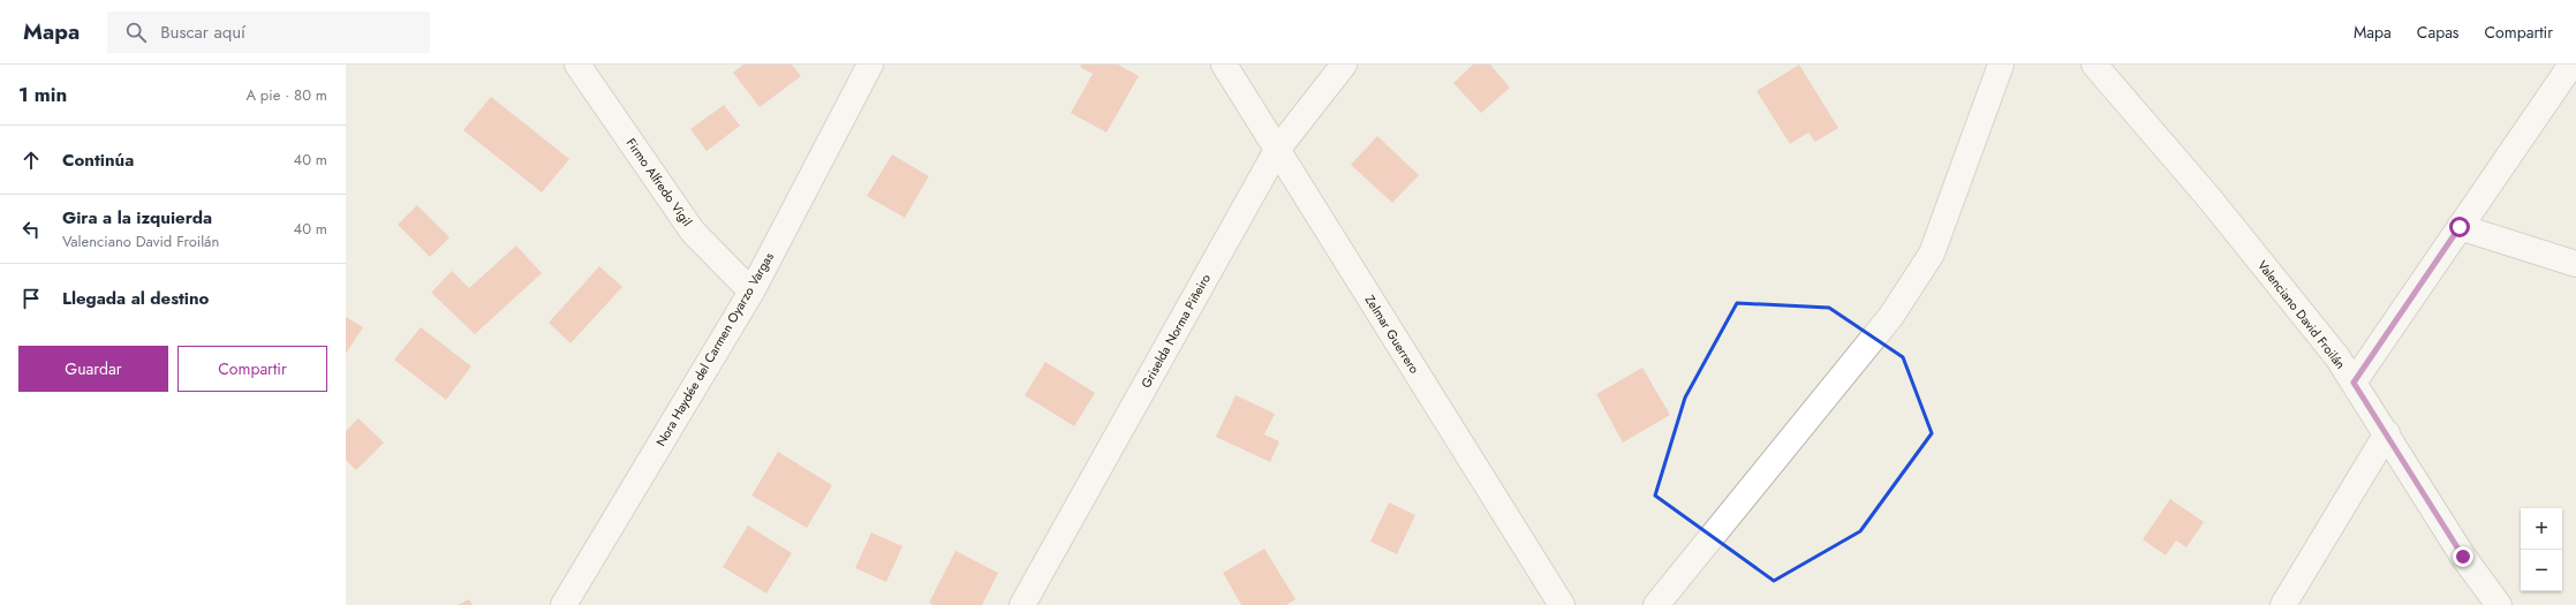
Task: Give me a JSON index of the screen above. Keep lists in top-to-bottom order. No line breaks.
{"streets":{"street":["Firmo Alfredo Vigil","Valenciano David Froilán","Griselda Norma Piñeiro","Zelmar Guerrero","Nora Haydée del Carmen Oyarzo Vargas"]},"crossings":[["Firmo Alfredo Vigil","Nora Haydée del Carmen Oyarzo Vargas"],["Griselda Norma Piñeiro","Zelmar Guerrero"]],"page":{"header":"Mapa","search":"Buscar aquí","nav":["Mapa","Capas","Compartir"],"heading":["1 min","A pie · 80 m"],"list":[["Continúa","40 m"],["Gira a la izquierda","Valenciano David Froilán","40 m"],"Llegada al destino"],"buttons":["Guardar","Compartir"],"map_buttons":["+","−"]}}
